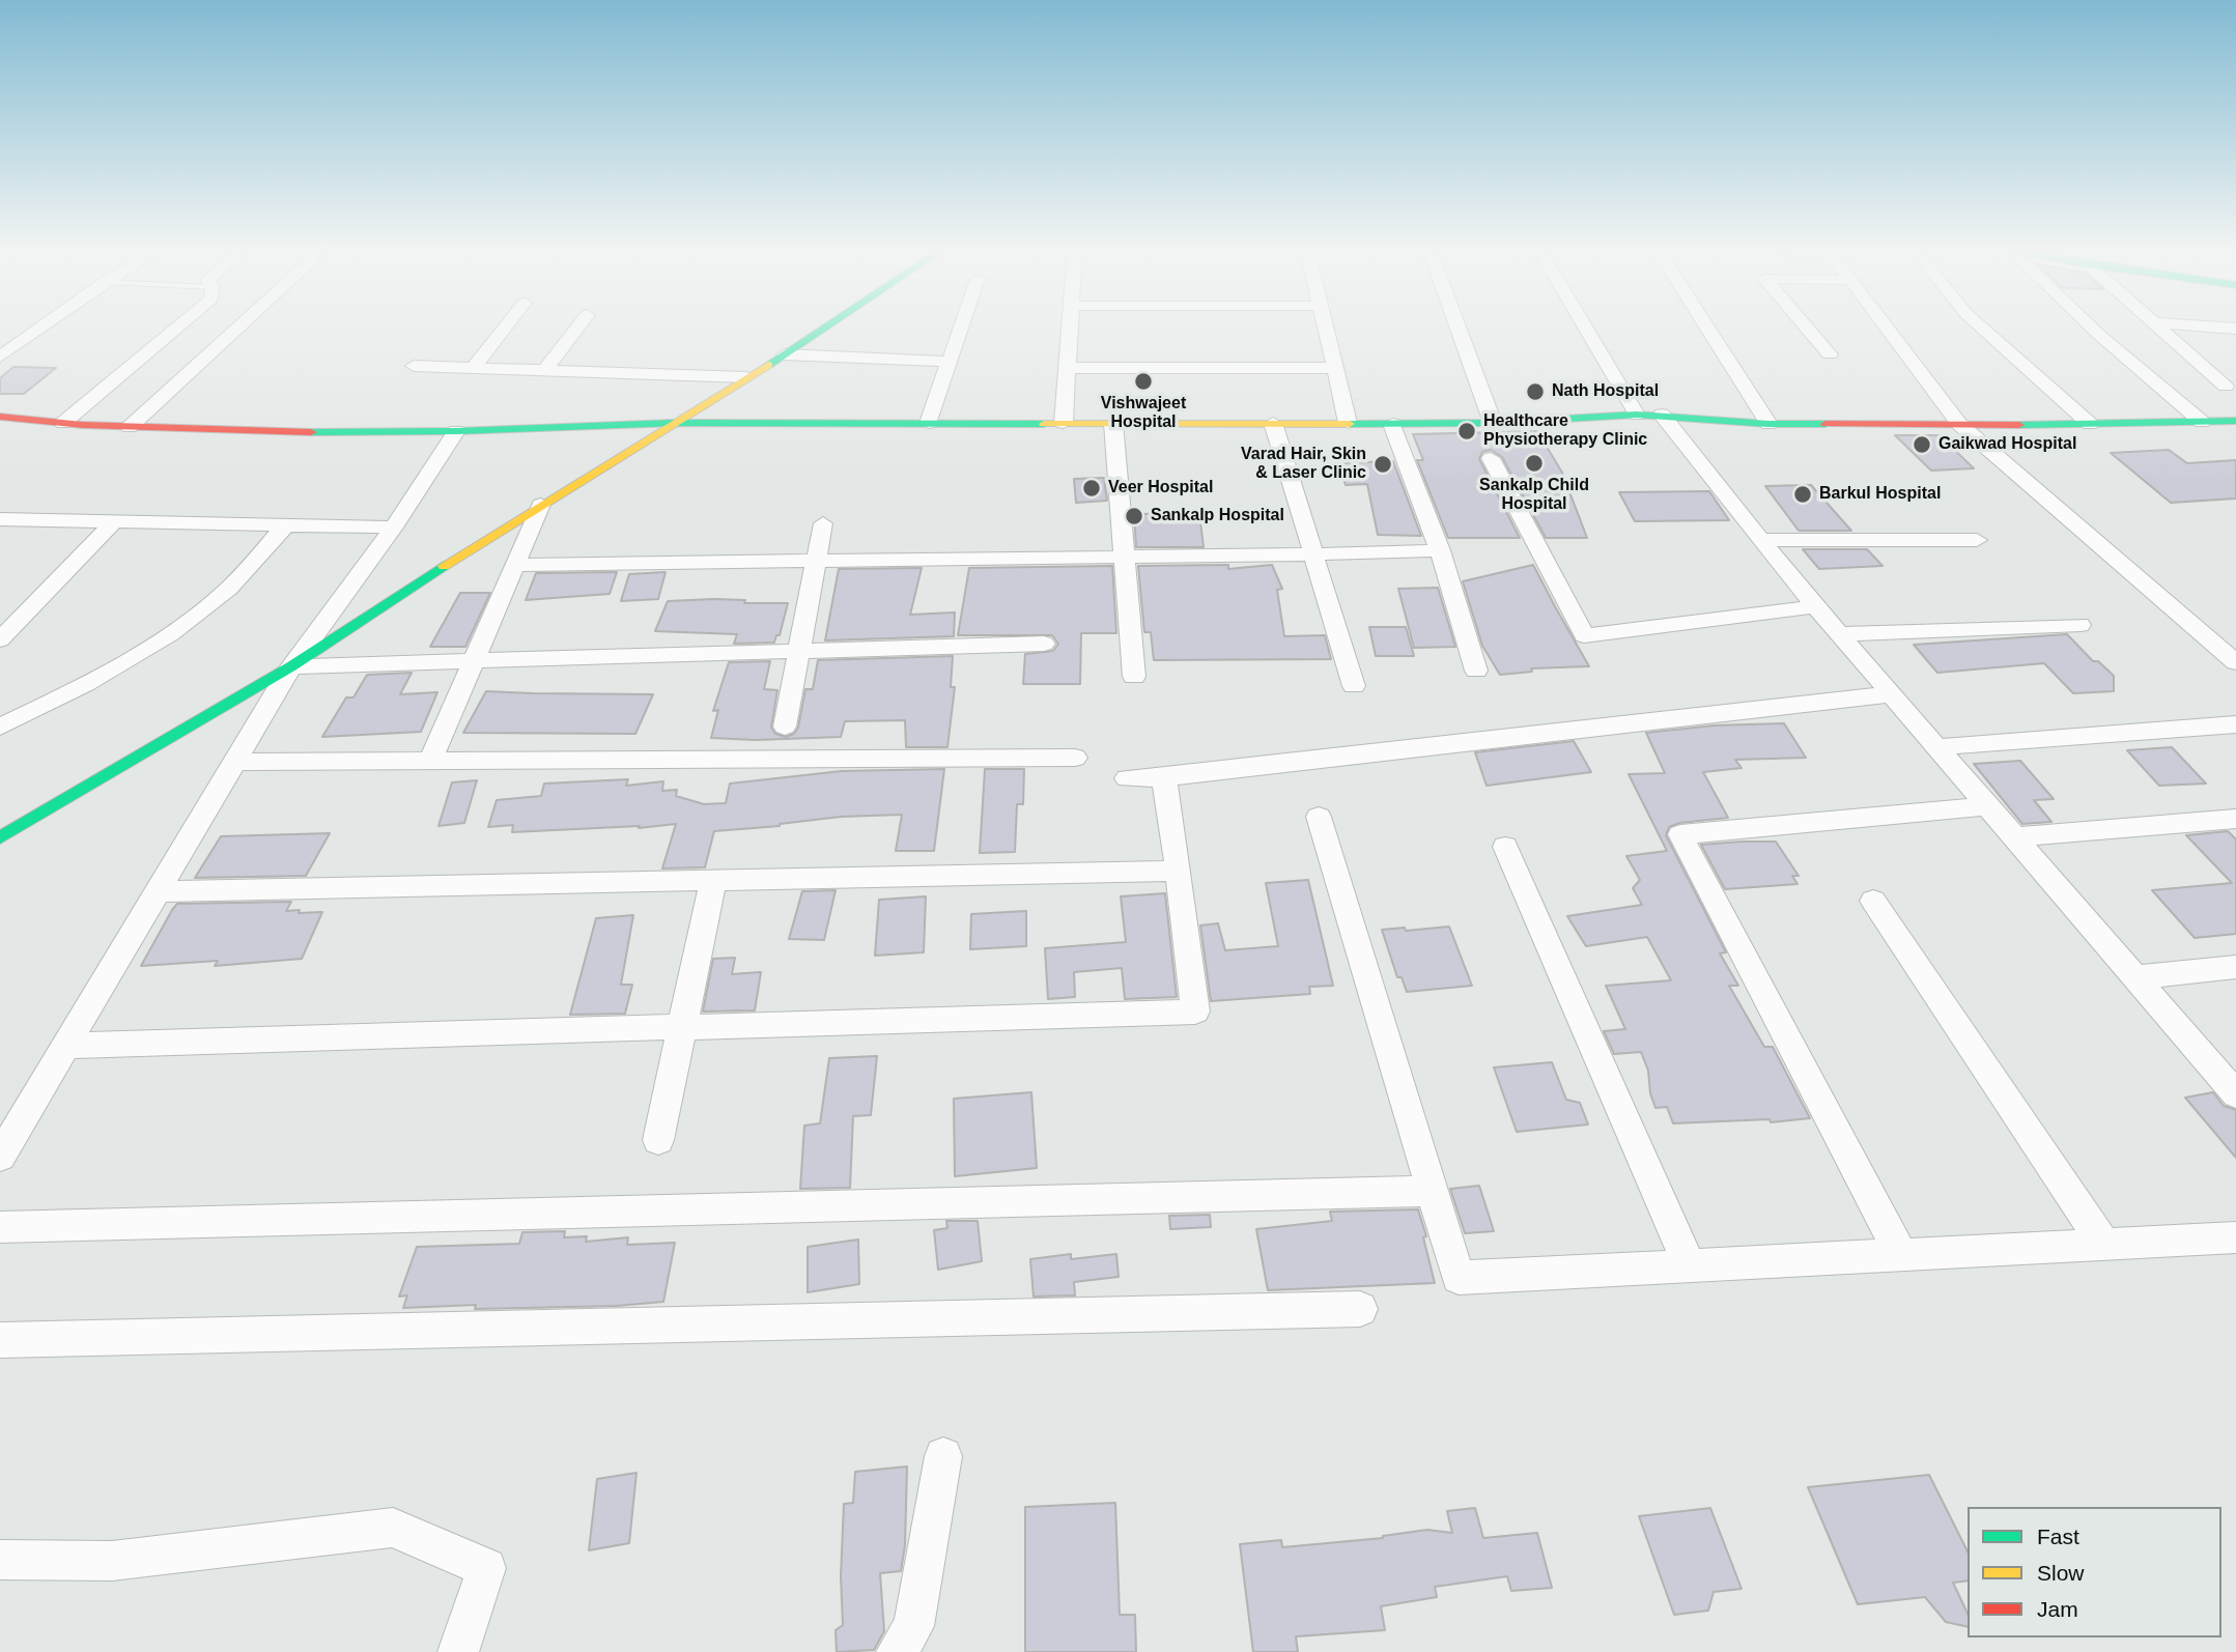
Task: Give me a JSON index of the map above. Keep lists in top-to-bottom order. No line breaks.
{"places":["Vishwajeet Hospital","Nath Hospital","Healthcare Physiotherapy Clinic","Gaikwad Hospital","Sankalp Child Hospital","Varad Hair, Skin & Laser Clinic","Veer Hospital","Barkul Hospital","Sankalp Hospital"],"legend":["Fast","Slow","Jam"]}
